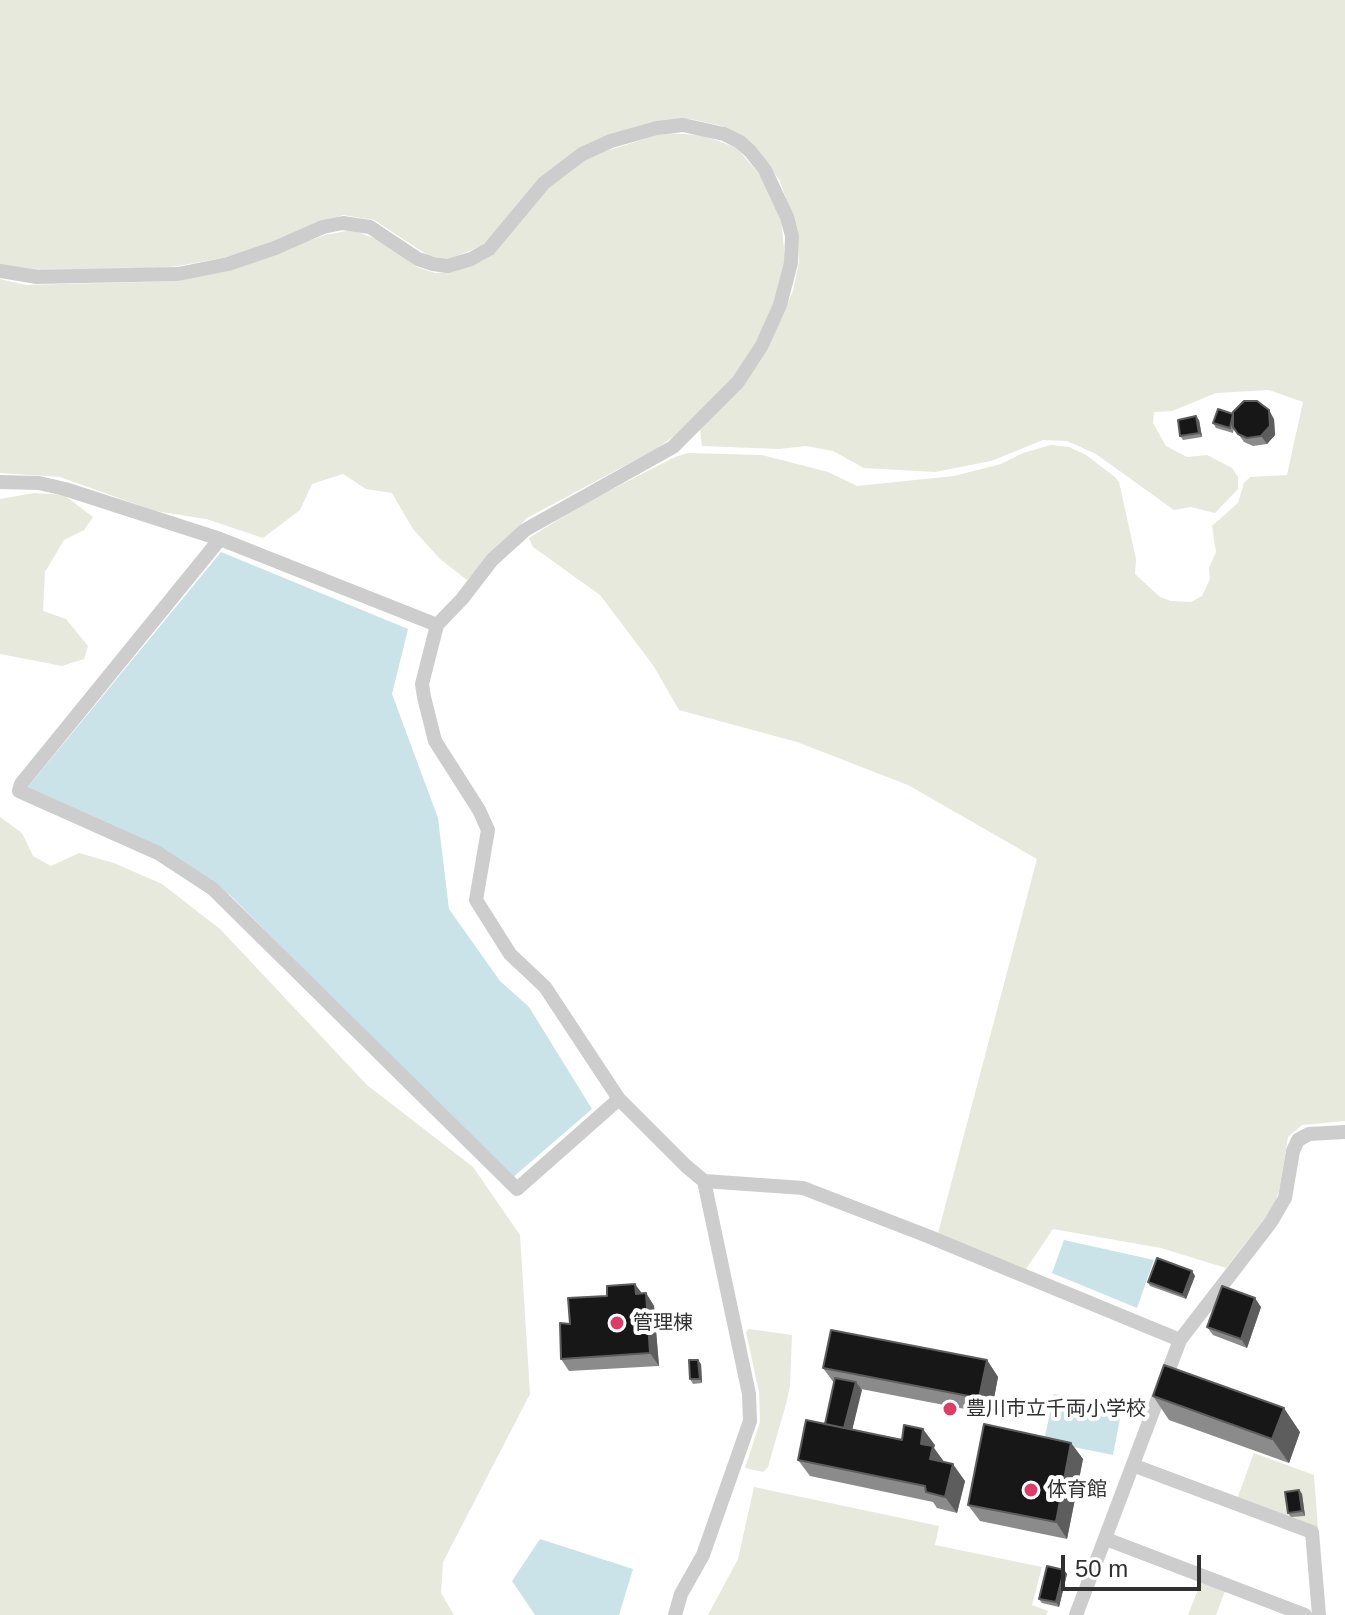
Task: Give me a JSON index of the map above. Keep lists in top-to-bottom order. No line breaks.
{"places":["管理棟","豊川市立千両小学校","体育館"],"scale_bar":"50 m"}
